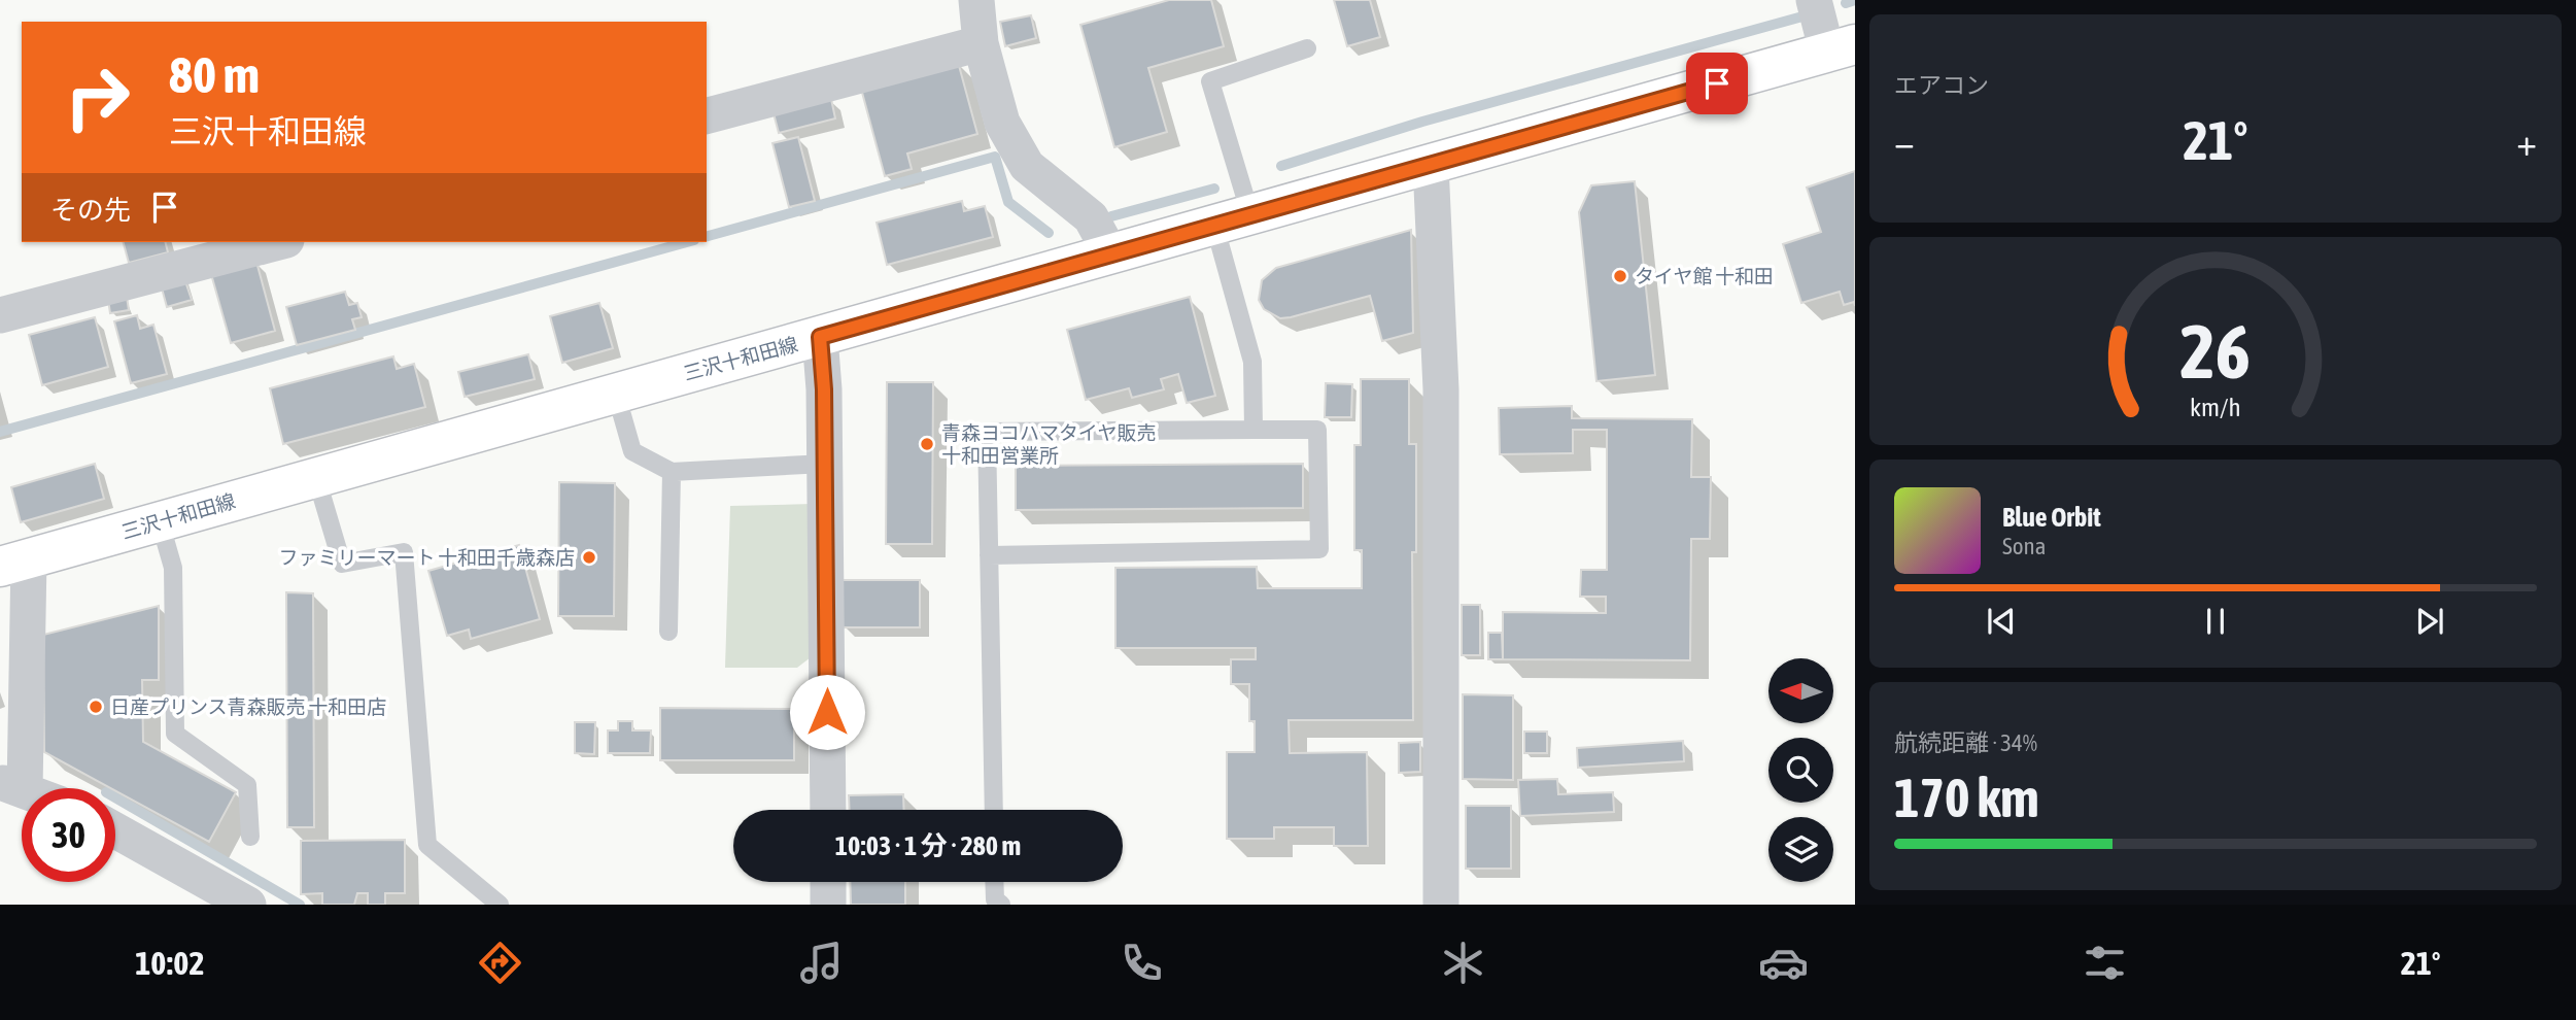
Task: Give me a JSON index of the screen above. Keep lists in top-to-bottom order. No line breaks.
{"streets":{"main road":["三沢十和田線"]},"places":["タイヤ館 十和田","青森ヨコハマタイヤ販売 十和田営業所","ファミリーマート 十和田千歳森店","日産プリンス青森販売 十和田店"],"north":"left","page":{"tile":["エアコン",["航続距離 · 34%","170 km"]],"turn":["80 m","三沢十和田線"],"heat":["−","21°","+"],"then":"その先","song":["Blue Orbit","Sona"],"limit":"30","trip":"10:03 · 1 分 · 280 m","tabs":["10:02","21°"],"gauge":["26","km/h"]}}
